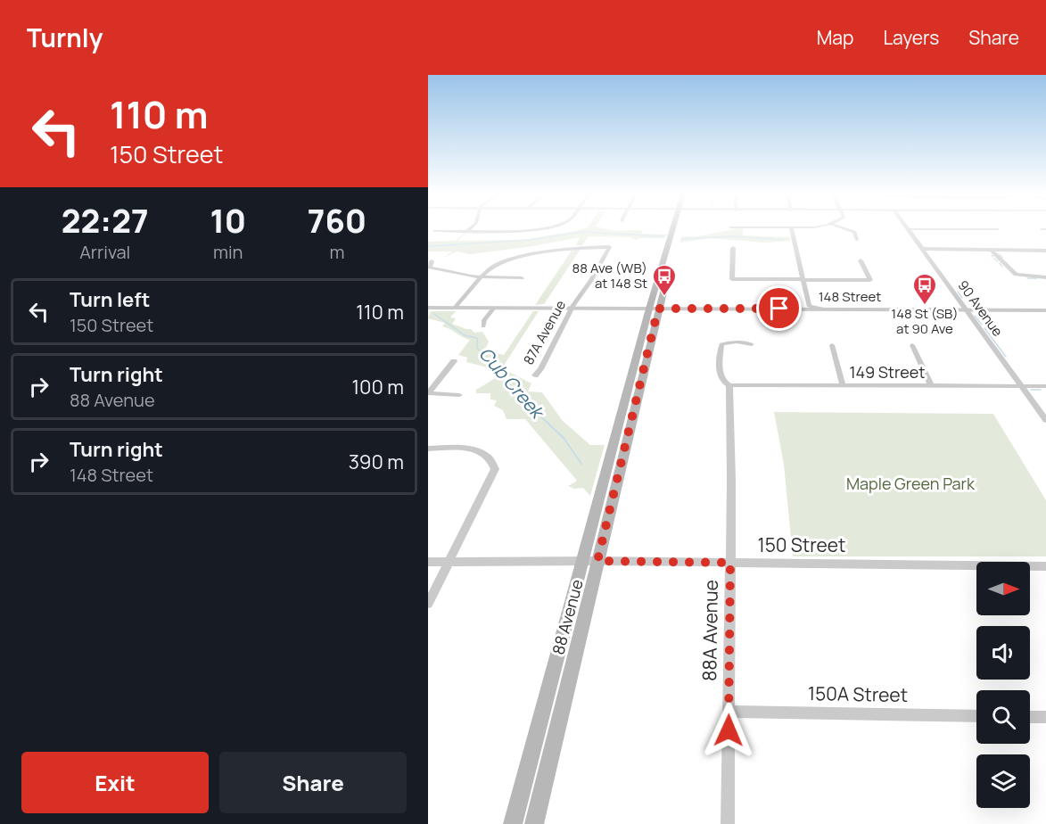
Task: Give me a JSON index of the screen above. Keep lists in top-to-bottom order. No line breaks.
{"streets":{"main road":["88 Avenue"],"street":["148 Street","90 Avenue","87A Avenue","149 Street","150 Street","88A Avenue","150A Street"]},"crossings":[["148 Street","90 Avenue"],["148 Street","87A Avenue"],["148 Street","88 Avenue"],["90 Avenue","149 Street"],["149 Street","88A Avenue"],["150 Street","88 Avenue"],["150 Street","88A Avenue"],["88A Avenue","150A Street"]],"water":["Cub Creek"],"parks":["Maple Green Park"],"places":{"bus stop":["88 Ave (WB) at 148 St","148 St (SB) at 90 Ave"]},"north":"right","page":{"header":"Turnly","nav":["Map","Layers","Share"],"turn":["110 m","150 Street"],"eta":["22:27","Arrival","10","min","760","m"],"list":[{"name":"Turn left","note":"150 Street","value":"110 m"},{"name":"Turn right","note":"88 Avenue","value":"100 m"},{"name":"Turn right","note":"148 Street","value":"390 m"}],"buttons":["Exit","Share"]}}
